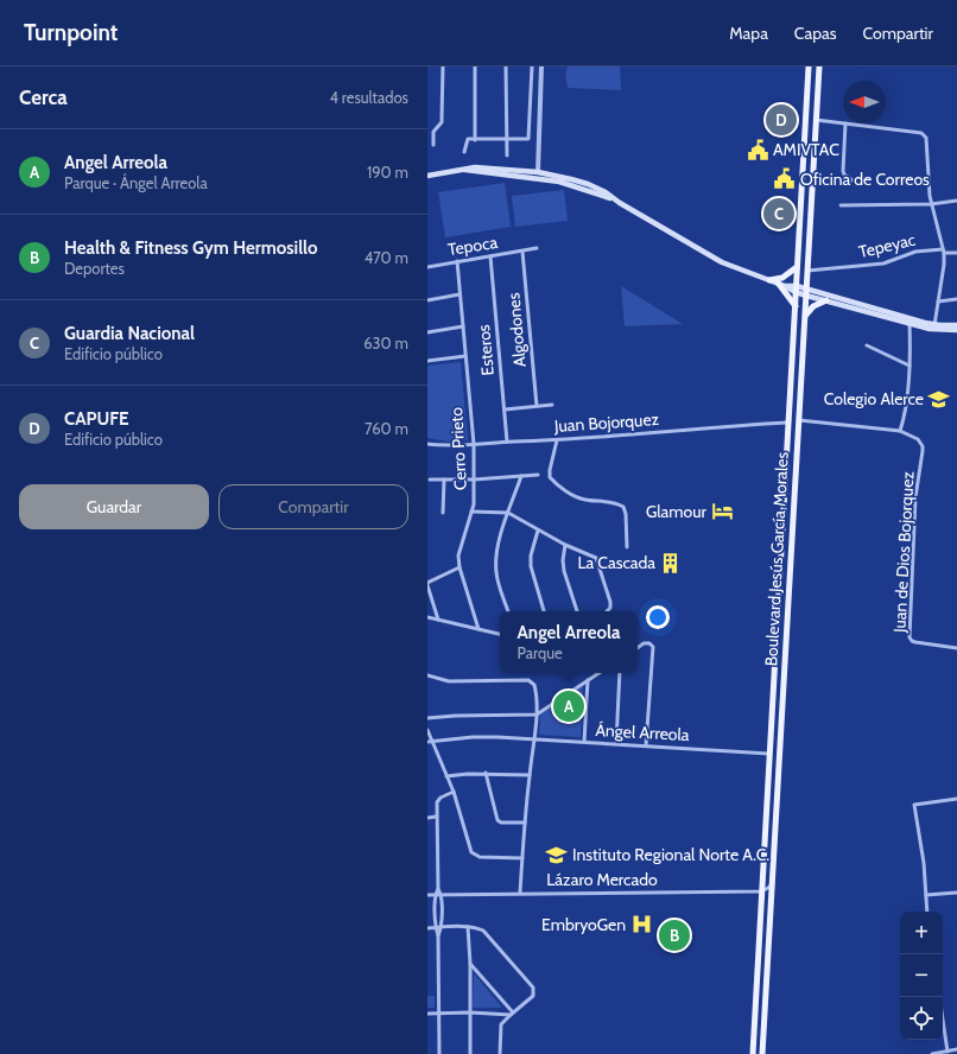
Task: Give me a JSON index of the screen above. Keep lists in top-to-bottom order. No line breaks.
{"streets":{"main road":["Boulevard Jesús García Morales"],"street":["Tepoca","Tepeyac","Algodones","Esteros","Juan Bojorquez","Cerro Prieto","Juan de Dios Bojorquez","Ángel Arreola","Lázaro Mercado"]},"crossings":[["Tepoca","Algodones"],["Tepoca","Esteros"],["Tepoca","Cerro Prieto"],["Tepeyac","Boulevard Jesús García Morales"],["Esteros","Juan Bojorquez"],["Juan Bojorquez","Cerro Prieto"],["Juan Bojorquez","Boulevard Jesús García Morales"],["Boulevard Jesús García Morales","Ángel Arreola"],["Boulevard Jesús García Morales","Lázaro Mercado"]],"places":{"public building":["AMIVTAC","Oficina de Correos"],"school or university":["Colegio Alerce","Instituto Regional Norte A.C."],"hotel":["Glamour"],"building":["La Cascada"],"hospital":["EmbryoGen"]},"north":"left","page":{"header":"Turnpoint","nav":["Mapa","Capas","Compartir"],"heading":["Cerca","4 resultados"],"pins":["D","C","A","B"],"list":[{"mark":"A","name":"Angel Arreola","note":"Parque · Ángel Arreola","value":"190 m"},{"mark":"B","name":"Health & Fitness Gym Hermosillo","note":"Deportes","value":"470 m"},{"mark":"C","name":"Guardia Nacional","note":"Edificio público","value":"630 m"},{"mark":"D","name":"CAPUFE","note":"Edificio público","value":"760 m"}],"buttons":["Guardar","Compartir"],"popup":["Angel Arreola","Parque"],"map_buttons":["+","−"]}}
